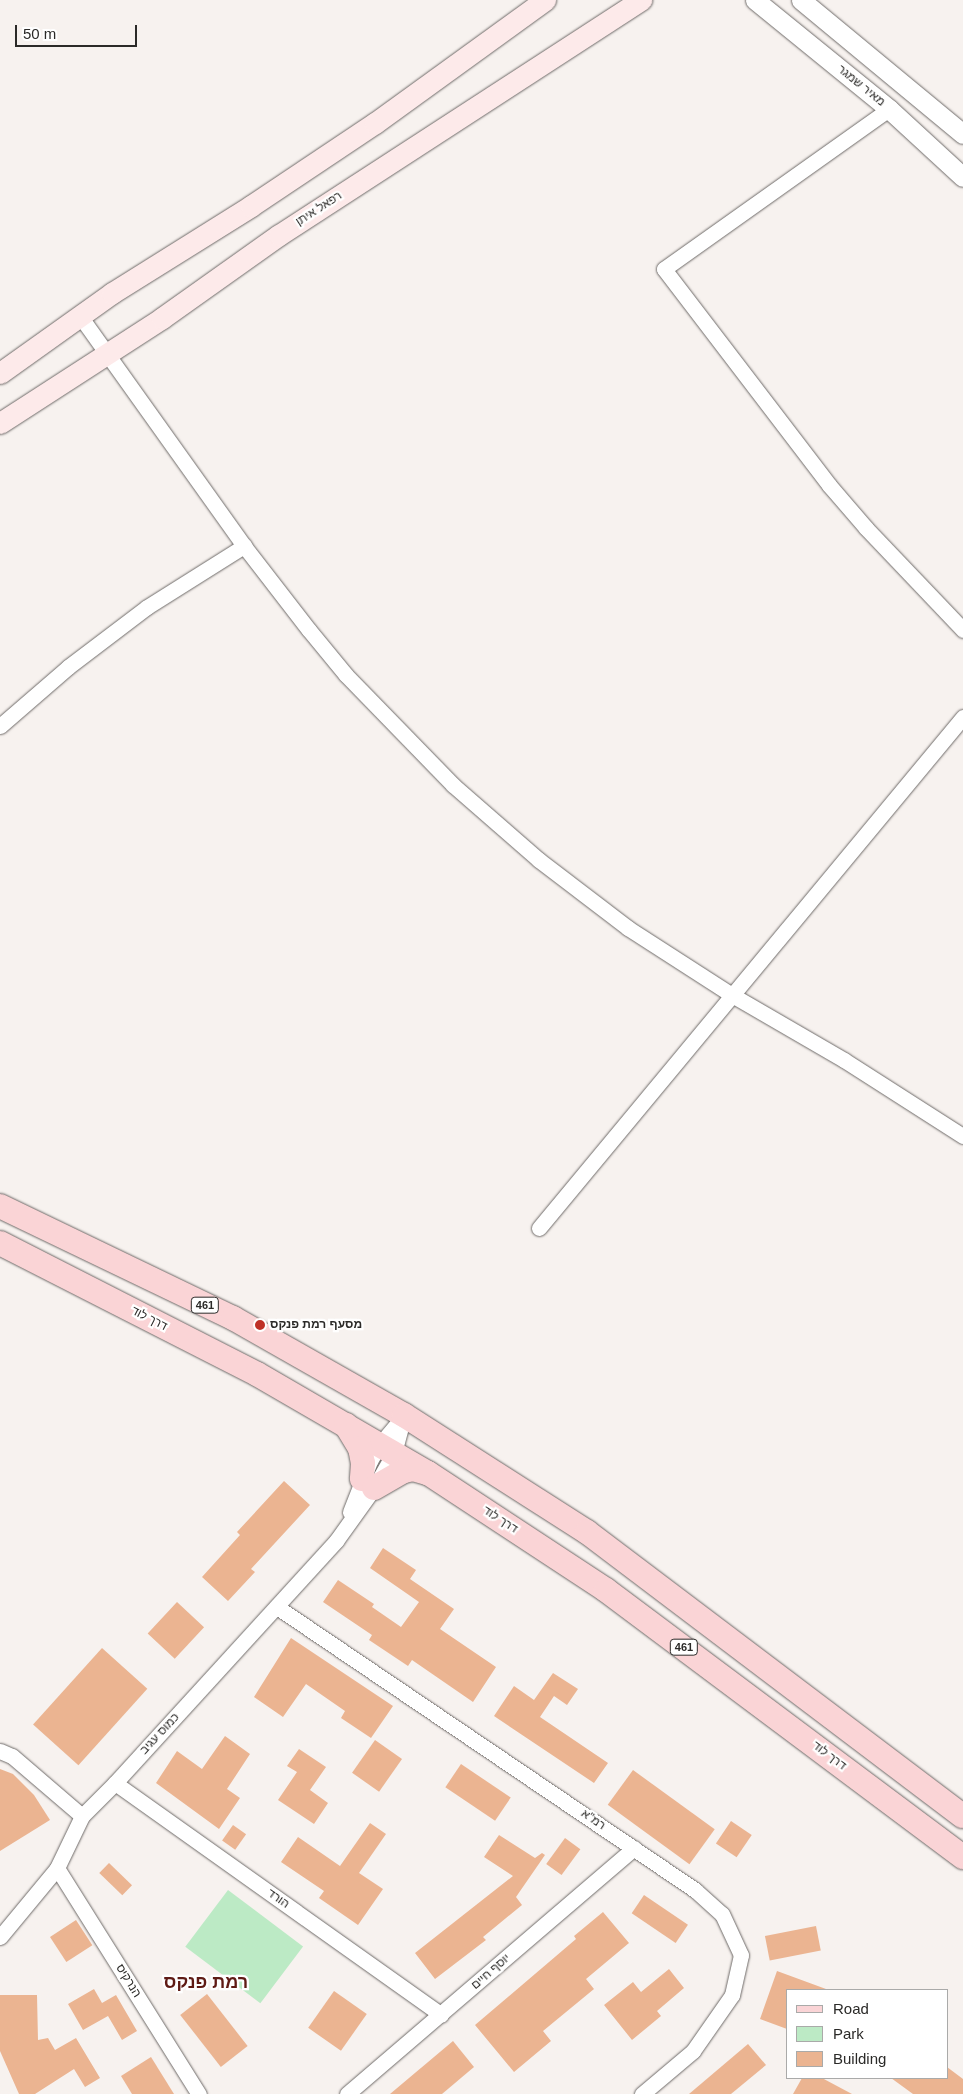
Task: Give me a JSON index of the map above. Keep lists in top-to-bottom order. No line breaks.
{"streets":{"main road":["רפאל איתן","461","דרך לוד"],"street":["מאיר שמגר","כמוס עגיב","רמ\"א","הורד","יוסף חיים","הנרקיס"]},"crossings":[["461","כמוס עגיב"],["דרך לוד","כמוס עגיב"],["כמוס עגיב","רמ\"א"],["כמוס עגיב","הורד"],["כמוס עגיב","הנרקיס"],["רמ\"א","יוסף חיים"],["הורד","יוסף חיים"]],"districts":["רמת פנקס"],"places":["מסעף רמת פנקס"],"legend":["Road","Park","Building"],"scale_bar":"50 m"}
